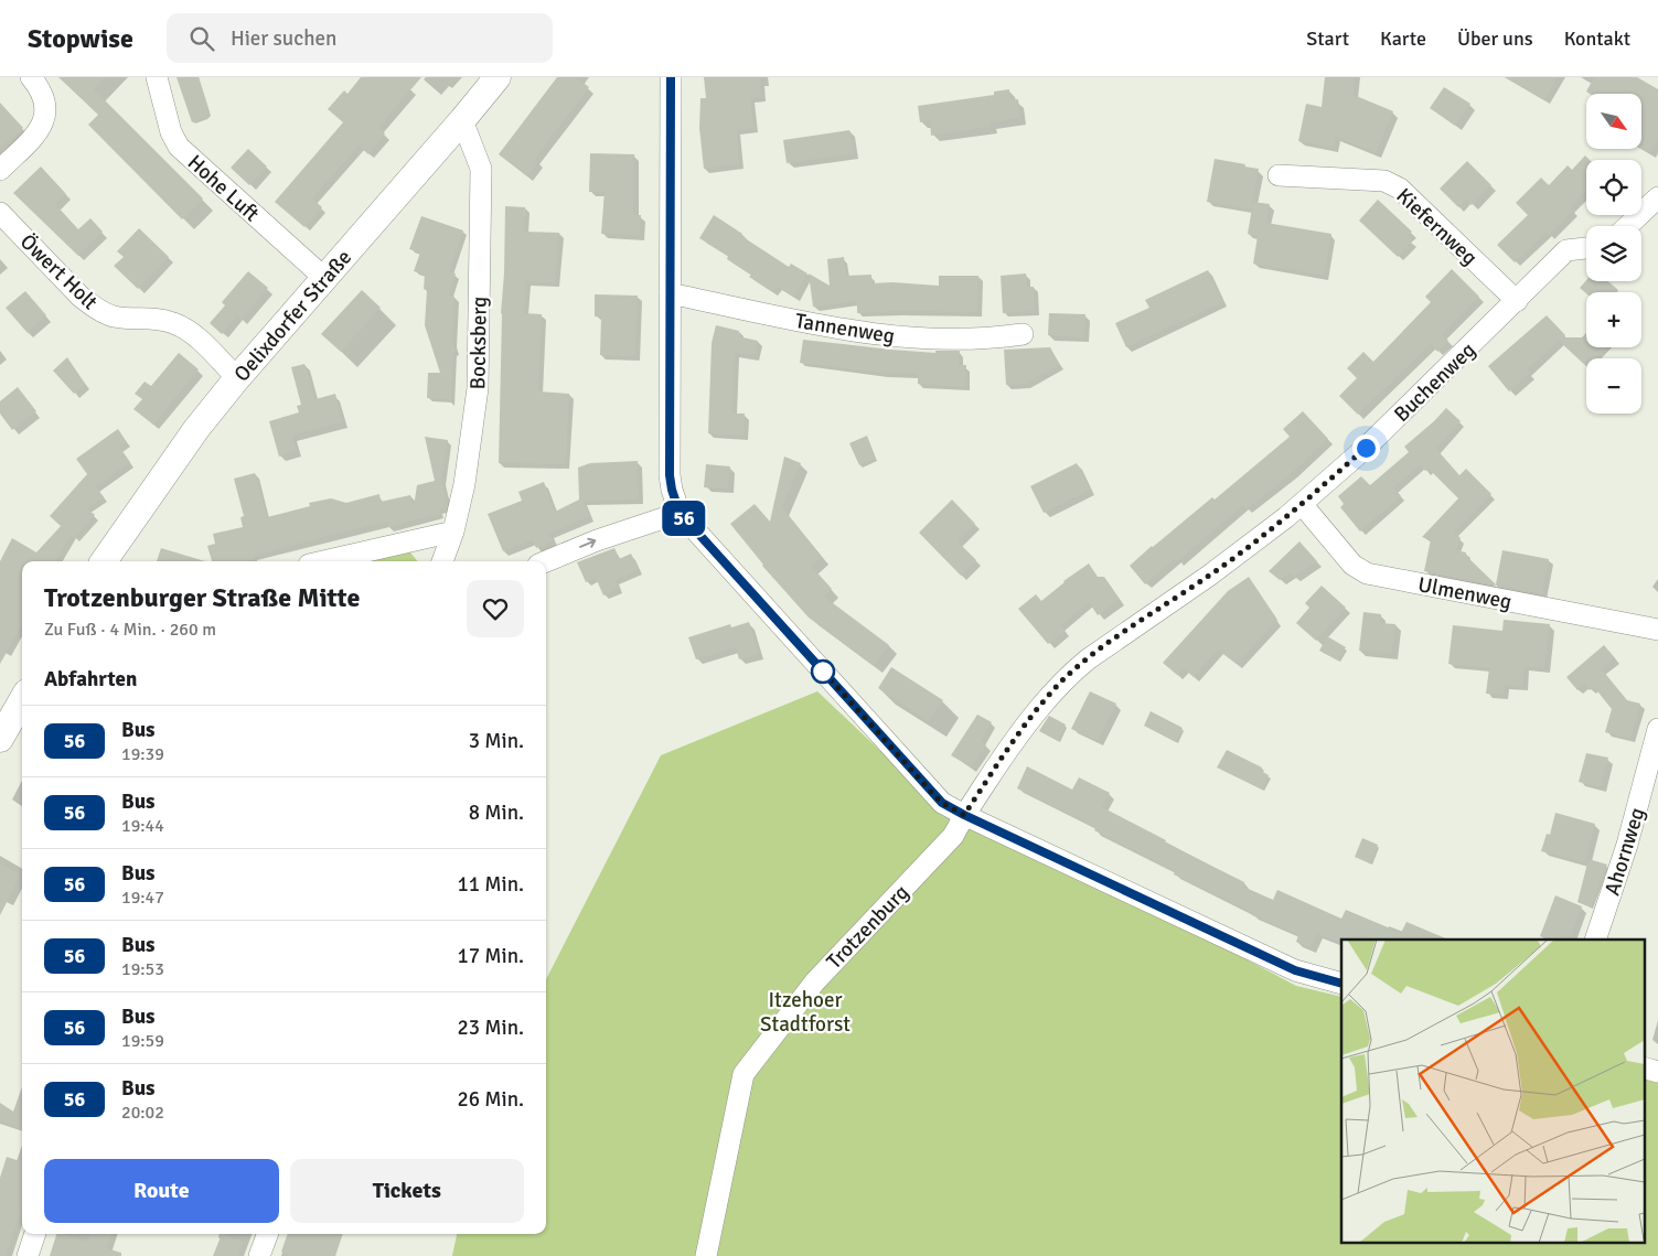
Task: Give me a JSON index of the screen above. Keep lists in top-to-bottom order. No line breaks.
{"streets":{"street":["Hohe Luft","Kiefernweg","Öwert Holt","Oelixdorfer Straße","Tannenweg","Bocksberg","Buchenweg","Ulmenweg","Ahornweg","Trotzenburg"]},"crossings":[["Hohe Luft","Oelixdorfer Straße"],["Kiefernweg","Buchenweg"],["Öwert Holt","Oelixdorfer Straße"],["Oelixdorfer Straße","Bocksberg"],["Buchenweg","Ulmenweg"],["Buchenweg","Trotzenburg"]],"parks":["Itzehoer Stadtforst"],"lines":["bus line 56"],"north":"bottom right","page":{"header":"Stopwise","search":"Hier suchen","nav":["Start","Karte","Über uns","Kontakt"],"on_map":"56","map_buttons":["+","−"],"heading":[["Trotzenburger Straße Mitte","Zu Fuß · 4 Min. · 260 m"],"Abfahrten"],"list":[{"mark":"56","name":"Bus","note":"19:39","value":"3 Min."},{"mark":"56","name":"Bus","note":"19:44","value":"8 Min."},{"mark":"56","name":"Bus","note":"19:47","value":"11 Min."},{"mark":"56","name":"Bus","note":"19:53","value":"17 Min."},{"mark":"56","name":"Bus","note":"19:59","value":"23 Min."},{"mark":"56","name":"Bus","note":"20:02","value":"26 Min."}],"buttons":["Route","Tickets"]}}
